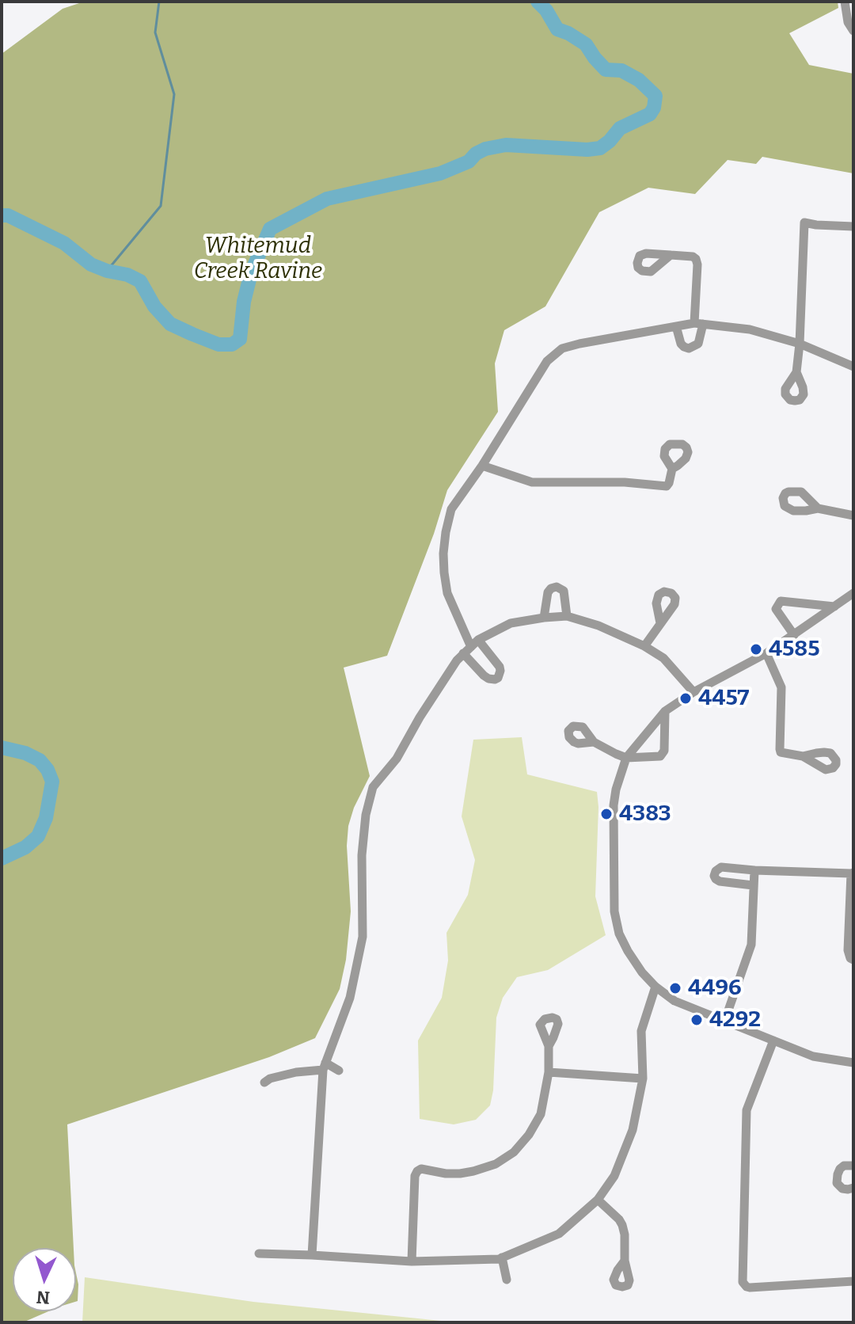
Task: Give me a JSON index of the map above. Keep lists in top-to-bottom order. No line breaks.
{"parks":["Whitemud Creek Ravine"],"places":["4585","4457","4383","4496","4292"],"north":"bottom"}
